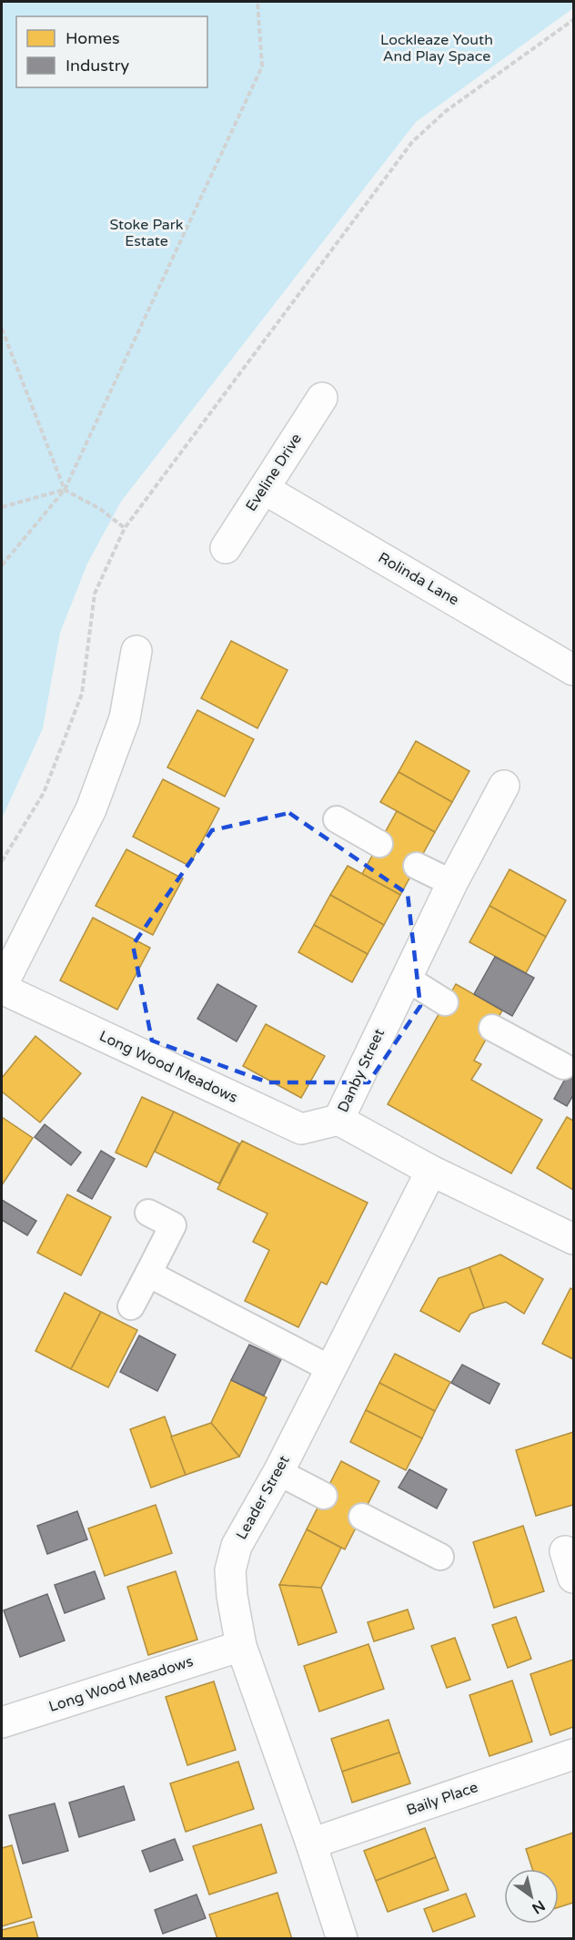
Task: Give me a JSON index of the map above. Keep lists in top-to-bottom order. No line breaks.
{"streets":{"street":["Eveline Drive","Rolinda Lane","Long Wood Meadows","Danby Street","Leader Street","Baily Place"]},"crossings":[["Eveline Drive","Rolinda Lane"],["Long Wood Meadows","Danby Street"],["Long Wood Meadows","Leader Street"],["Danby Street","Leader Street"],["Leader Street","Baily Place"]],"parks":["Lockleaze Youth And Play Space","Stoke Park Estate"],"legend":["Homes","Industry"],"north":"bottom right"}
